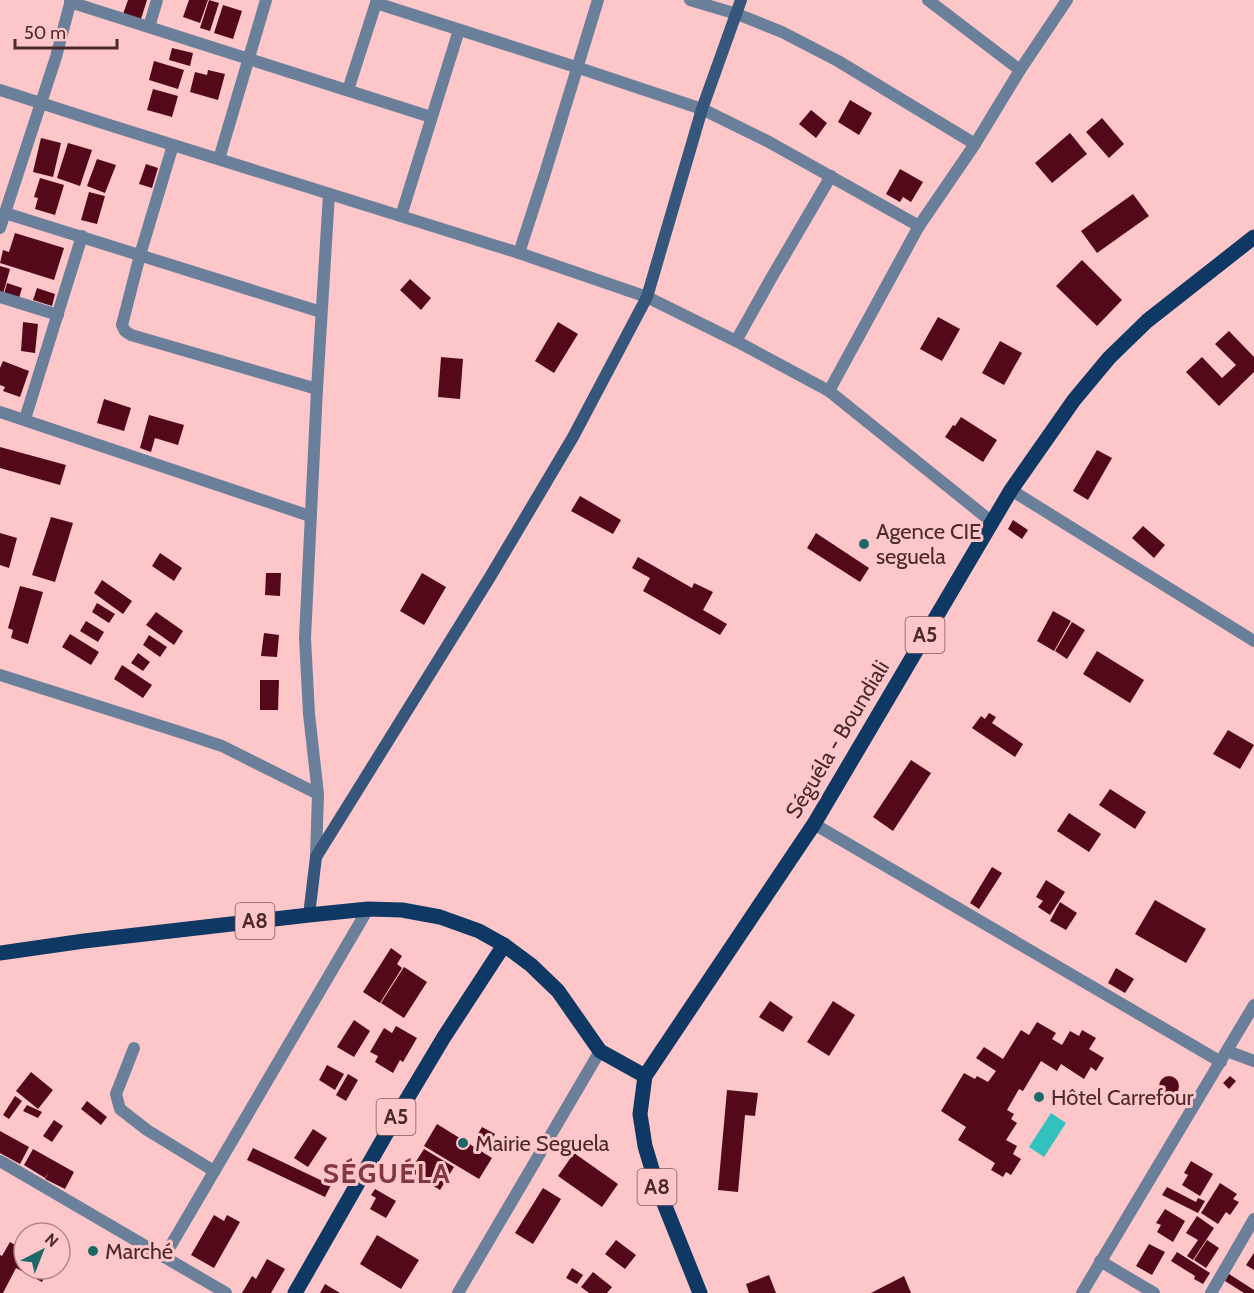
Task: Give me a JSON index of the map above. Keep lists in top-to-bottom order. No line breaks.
{"streets":{"main road":["A5","Séguéla - Boundiali","A8"]},"crossings":[["A5","A8"],["Séguéla - Boundiali","A8"]],"districts":["SÉGUÉLA"],"places":["Agence CIE seguela","Hôtel Carrefour","Mairie Seguela","Marché"],"scale_bar":"50 m","north":"top right"}
